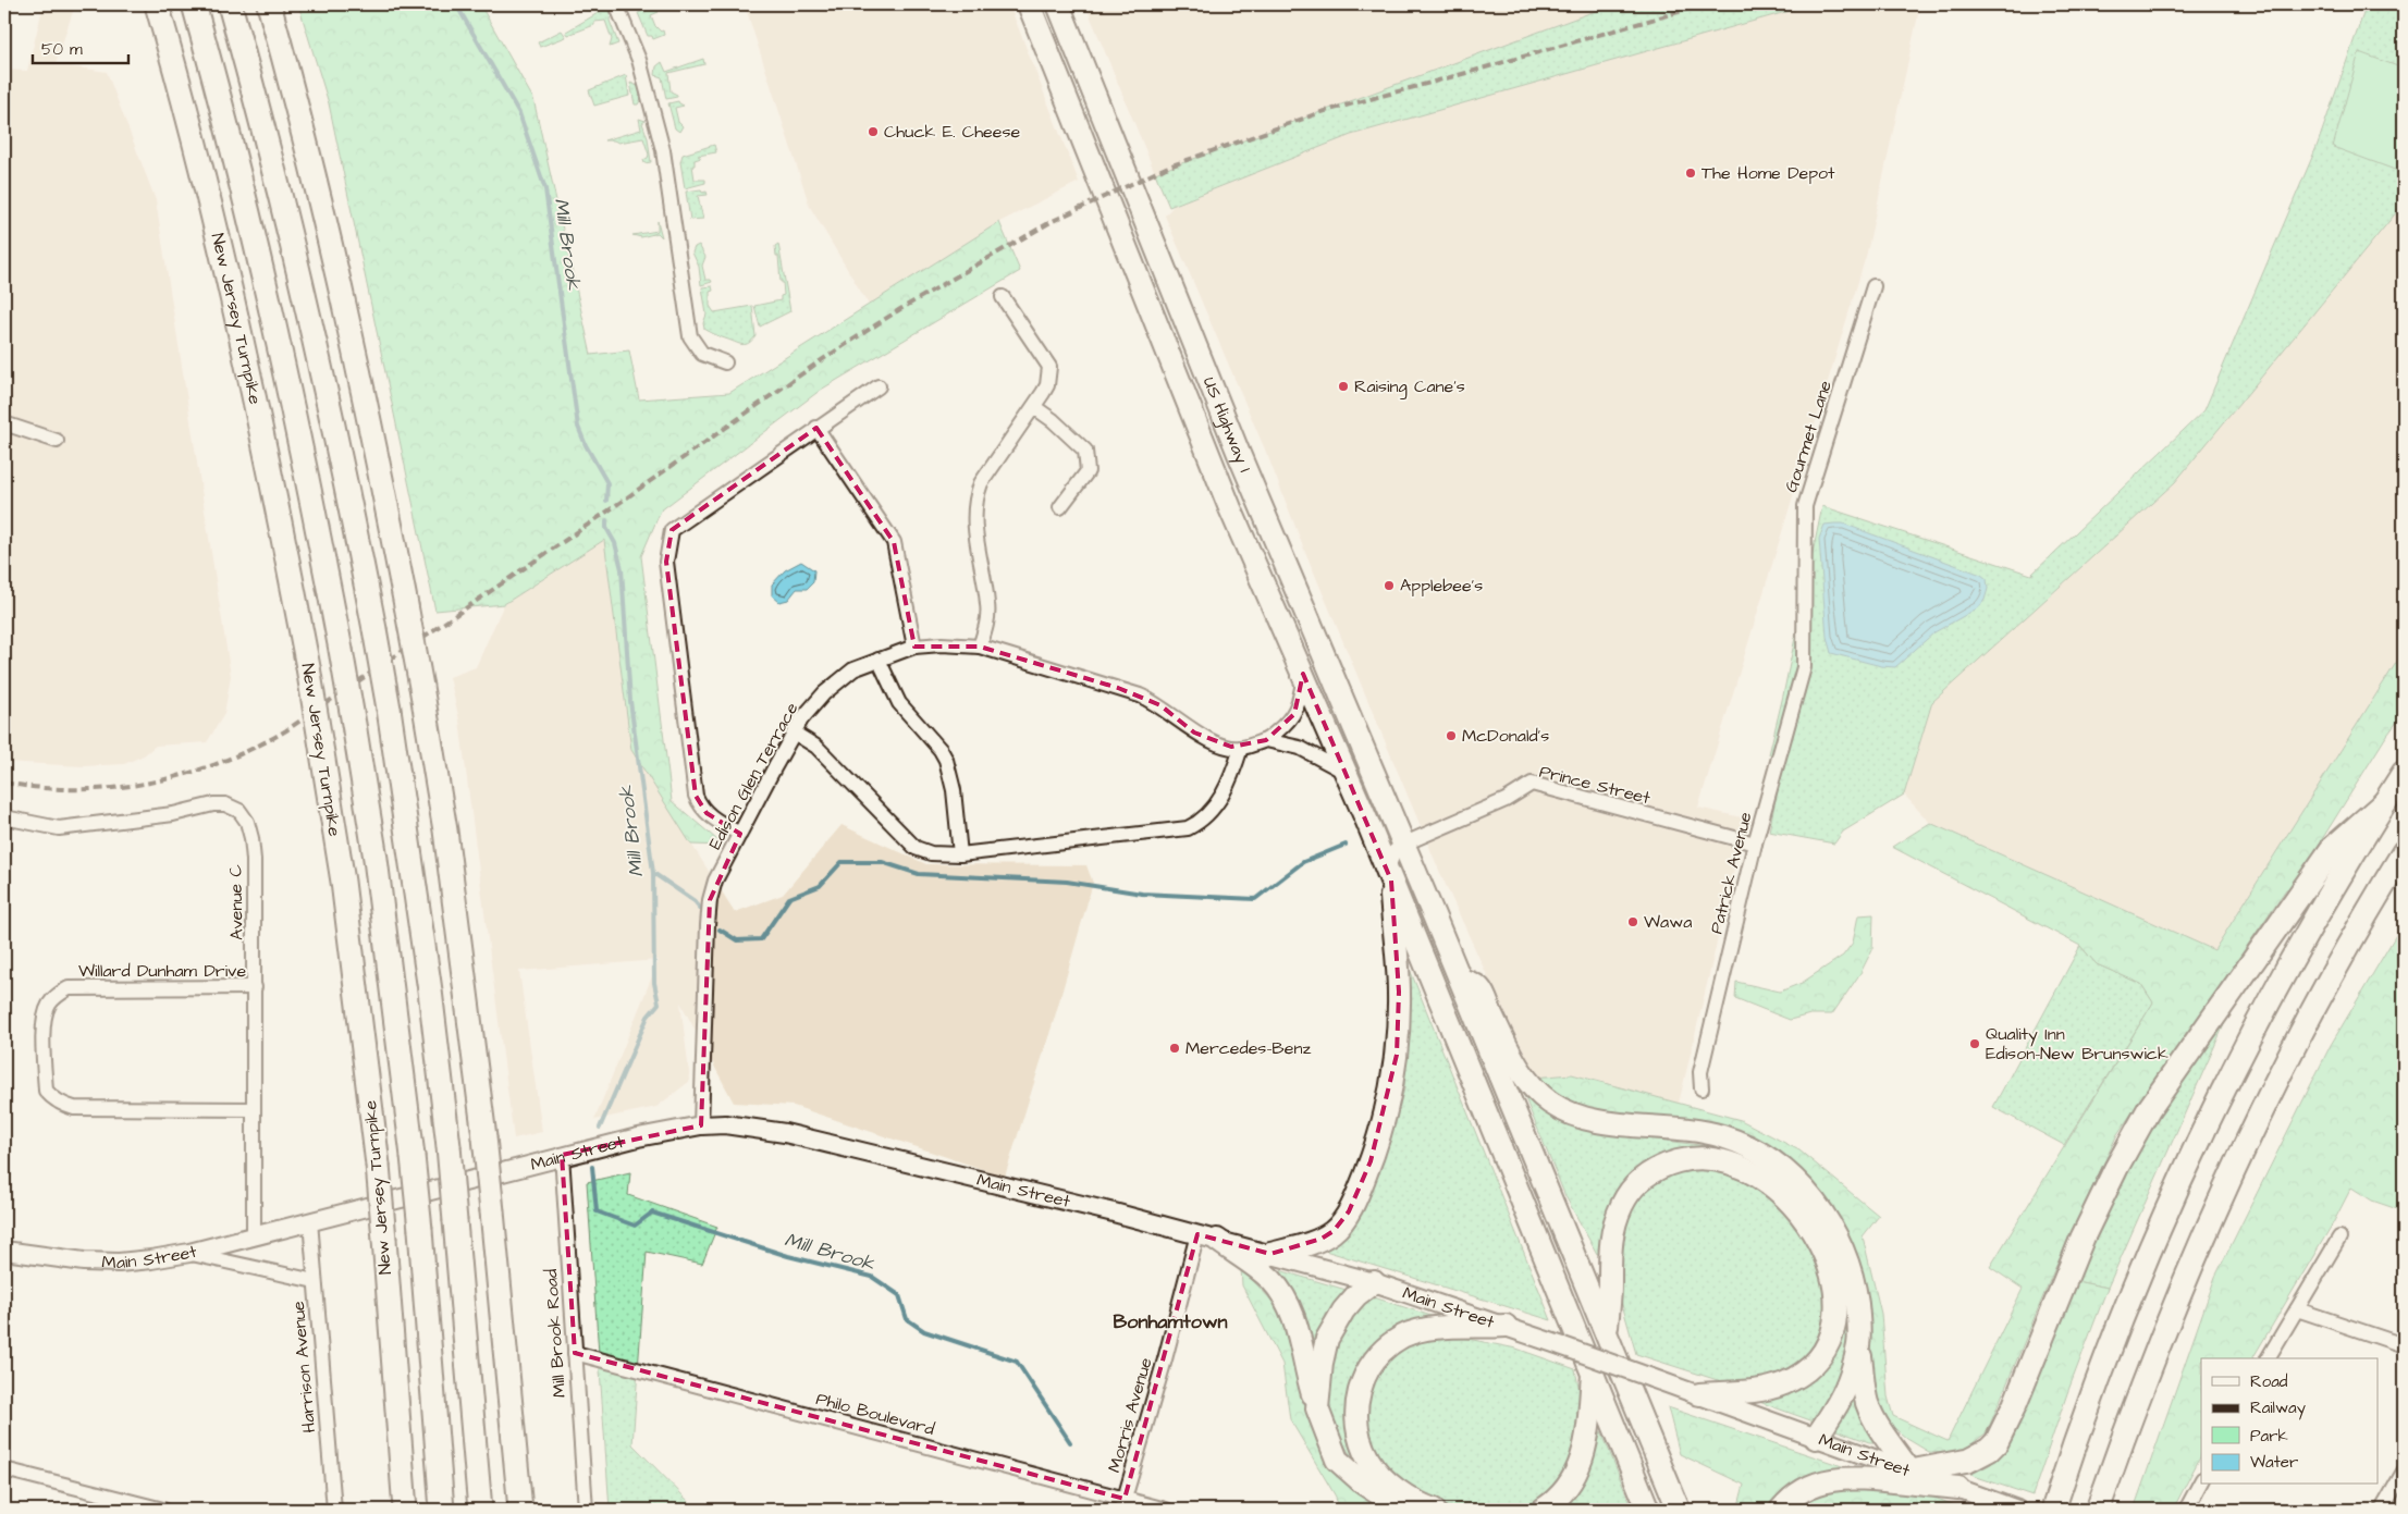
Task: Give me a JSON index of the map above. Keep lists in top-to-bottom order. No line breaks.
{"streets":{"highway":["New Jersey Turnpike","US Highway 1"],"main road":["Main Street"],"street":["Gourmet Lane","Edison Glen Terrace","Prince Street","Patrick Avenue","Avenue C","Willard Dunham Drive","Mill Brook Road","Harrison Avenue","Philo Boulevard","Morris Avenue"]},"crossings":[["US Highway 1","Prince Street"],["Gourmet Lane","Patrick Avenue"],["Edison Glen Terrace","Main Street"],["Prince Street","Patrick Avenue"],["Avenue C","Willard Dunham Drive"],["Avenue C","Main Street"],["Main Street","Mill Brook Road"],["Main Street","Harrison Avenue"],["Main Street","Morris Avenue"],["Mill Brook Road","Philo Boulevard"],["Philo Boulevard","Morris Avenue"]],"districts":["Bonhamtown"],"water":["Mill Brook"],"places":["Chuck E. Cheese","The Home Depot","Raising Cane's","Applebee's","McDonald's","Wawa","Quality Inn Edison-New Brunswick","Mercedes-Benz"],"legend":["Road","Railway","Park","Water"],"scale_bar":"50 m"}
